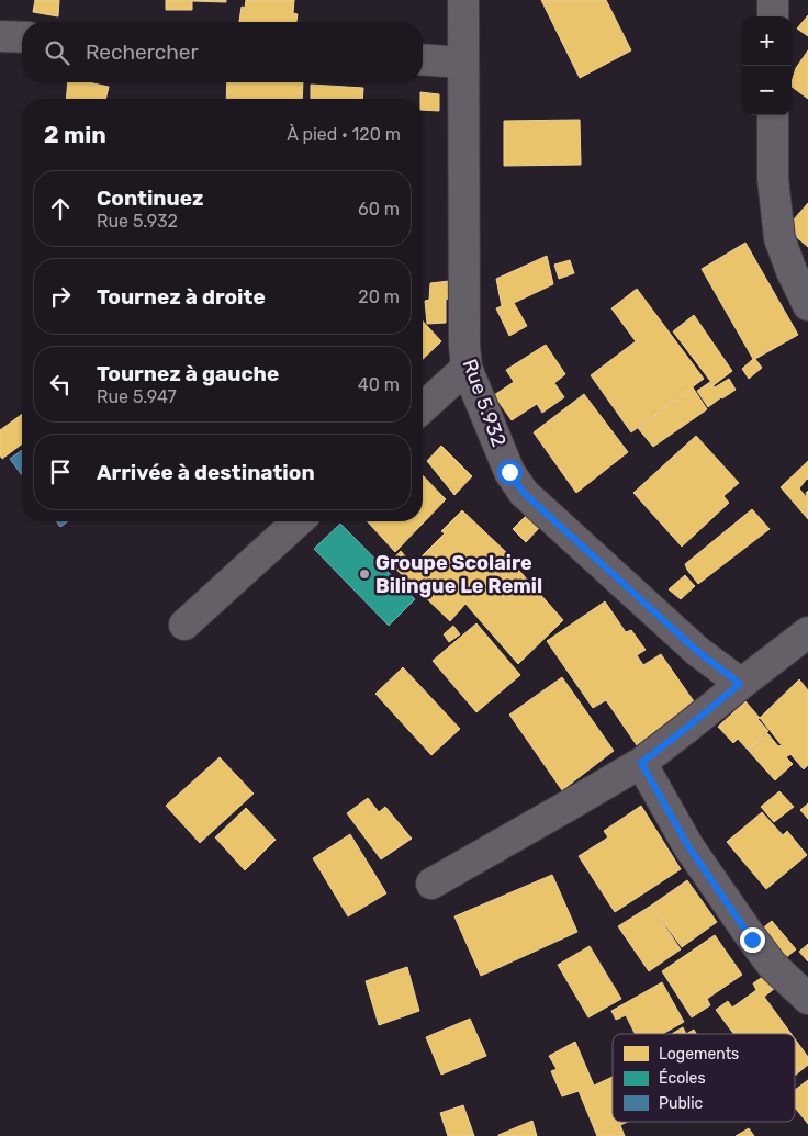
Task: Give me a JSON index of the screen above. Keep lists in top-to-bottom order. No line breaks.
{"streets":{"street":["Rue 5.932"]},"places":["Groupe Scolaire Bilingue Le Remil"],"legend":["Logements","Écoles","Public"],"page":{"map_buttons":["+","−"],"search":"Rechercher","heading":["2 min","À pied · 120 m"],"list":[["Continuez","Rue 5.932","60 m"],["Tournez à droite","20 m"],["Tournez à gauche","Rue 5.947","40 m"],"Arrivée à destination"]}}
